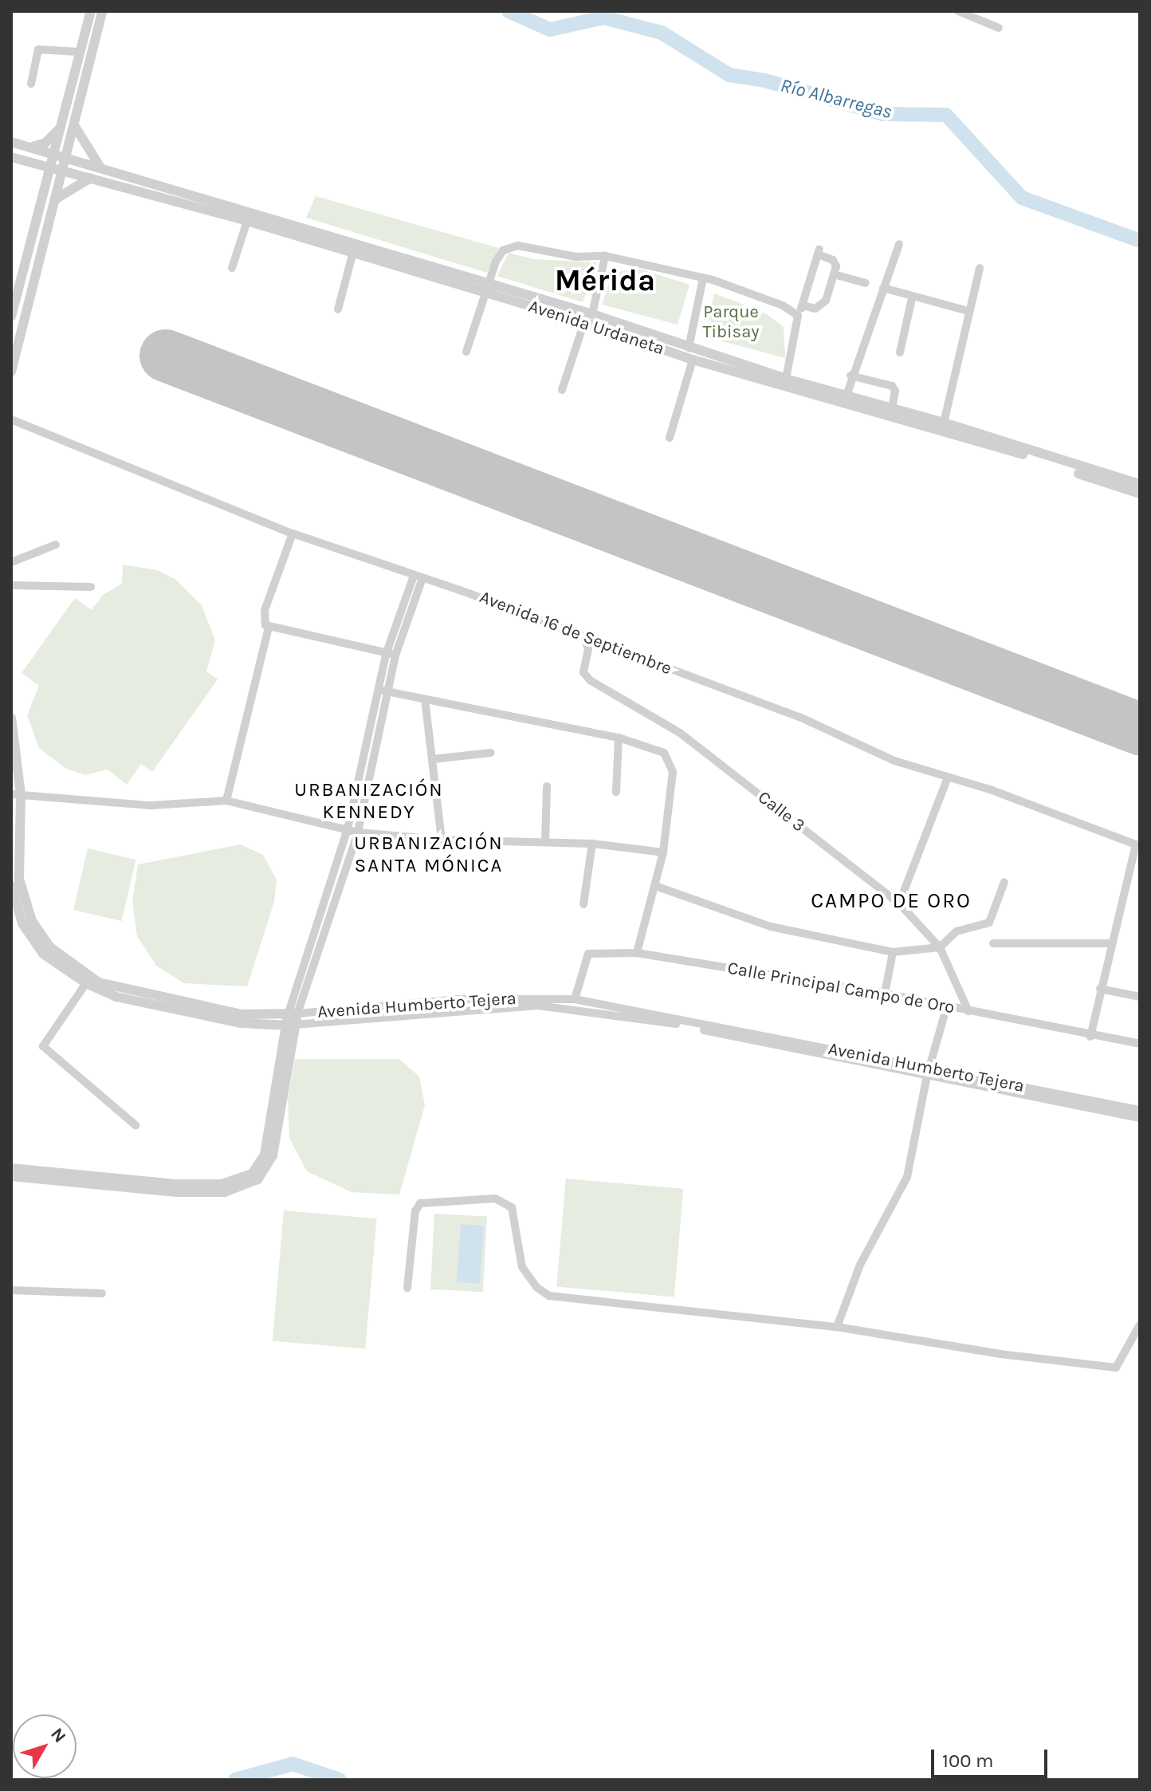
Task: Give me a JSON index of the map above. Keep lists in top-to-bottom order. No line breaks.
{"streets":{"street":["Avenida Urdaneta","Avenida 16 de Septiembre","Calle 3","Calle Principal Campo de Oro","Avenida Humberto Tejera"]},"crossings":[["Avenida 16 de Septiembre","Calle 3"],["Calle 3","Calle Principal Campo de Oro"],["Calle Principal Campo de Oro","Avenida Humberto Tejera"]],"districts":["Mérida","URBANIZACIÓN KENNEDY","URBANIZACIÓN SANTA MÓNICA","CAMPO DE ORO"],"water":["Río Albarregas"],"parks":["Parque Tibisay"],"scale_bar":"100 m","north":"top right"}
